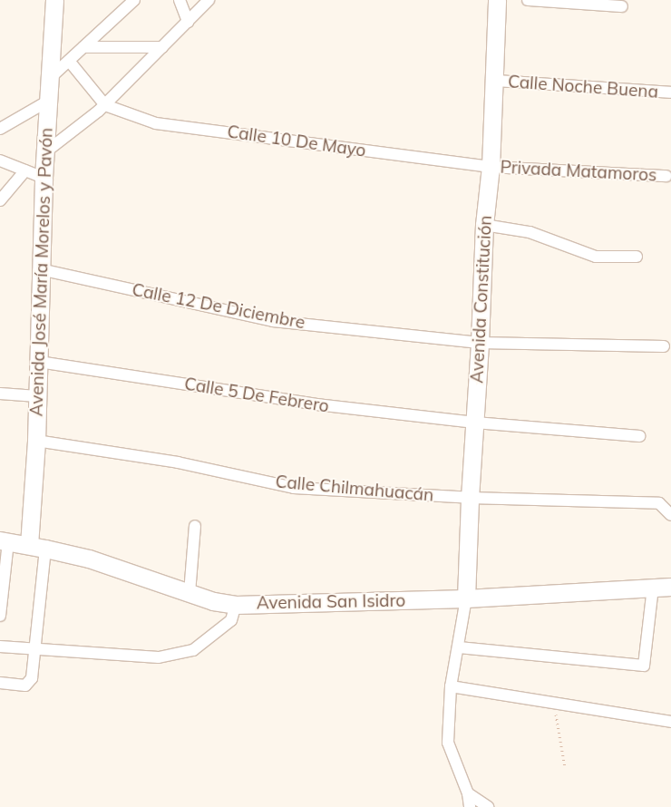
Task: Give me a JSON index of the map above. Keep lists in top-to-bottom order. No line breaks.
{"streets":{"main road":["Avenida José María Morelos y Pavón","Avenida Constitución","Avenida San Isidro"],"street":["Calle Noche Buena","Calle 10 De Mayo","Privada Matamoros","Calle 12 De Diciembre","Calle 5 De Febrero","Calle Chilmahuacán"]},"crossings":[["Calle Noche Buena","Avenida Constitución"],["Calle 10 De Mayo","Privada Matamoros"],["Calle 10 De Mayo","Avenida Constitución"],["Privada Matamoros","Avenida Constitución"],["Avenida José María Morelos y Pavón","Calle 12 De Diciembre"],["Avenida José María Morelos y Pavón","Calle 5 De Febrero"],["Avenida José María Morelos y Pavón","Calle Chilmahuacán"],["Avenida José María Morelos y Pavón","Avenida San Isidro"],["Avenida Constitución","Calle 12 De Diciembre"],["Avenida Constitución","Calle 5 De Febrero"],["Avenida Constitución","Calle Chilmahuacán"],["Avenida Constitución","Avenida San Isidro"]]}
